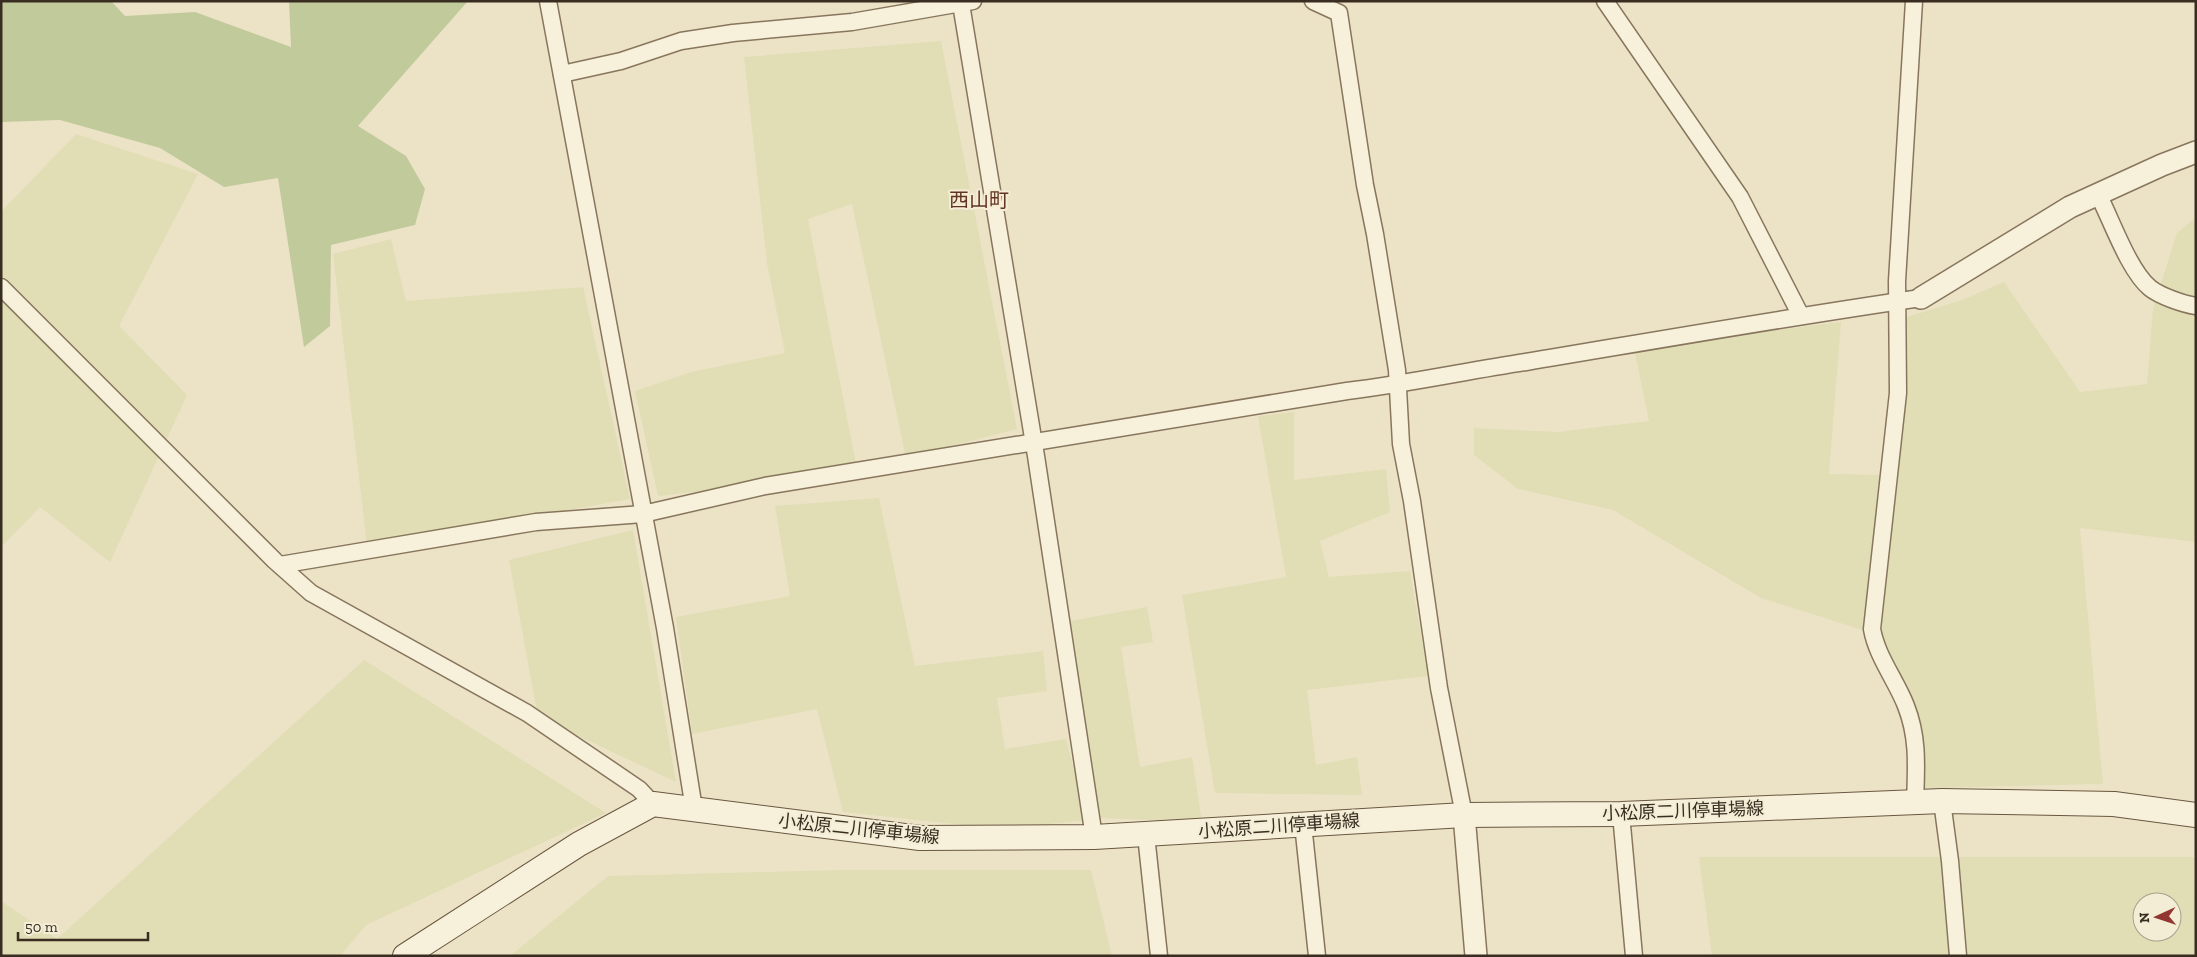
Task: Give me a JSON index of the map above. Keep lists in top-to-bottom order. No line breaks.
{"streets":{"main road":["小松原二川停車場線"]},"districts":["西山町"],"scale_bar":"50 m","north":"left"}
